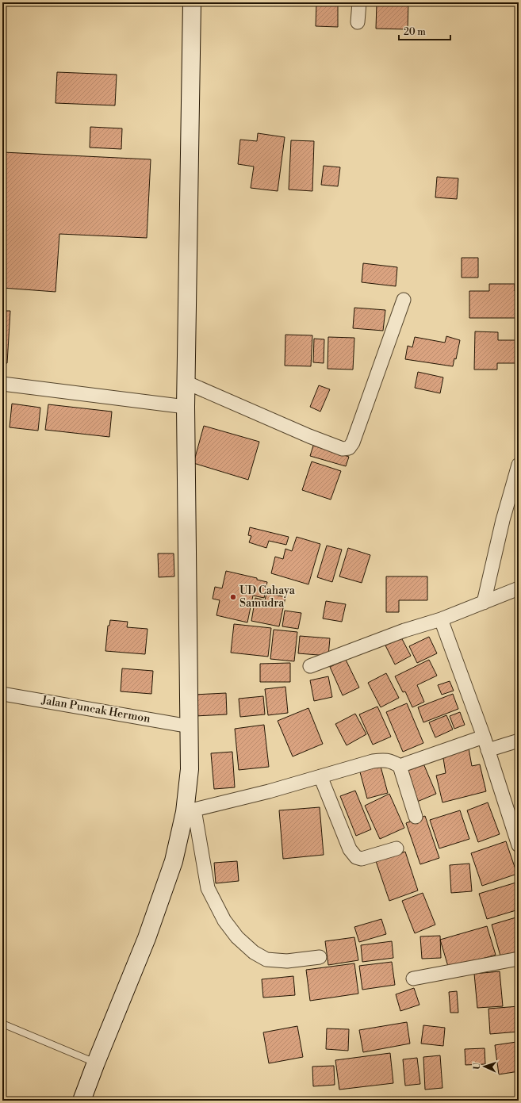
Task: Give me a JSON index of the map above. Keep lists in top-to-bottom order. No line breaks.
{"streets":{"street":["Jalan Puncak Hermon"]},"places":["UD Cahaya Samudra"],"scale_bar":"20 m","north":"left"}
